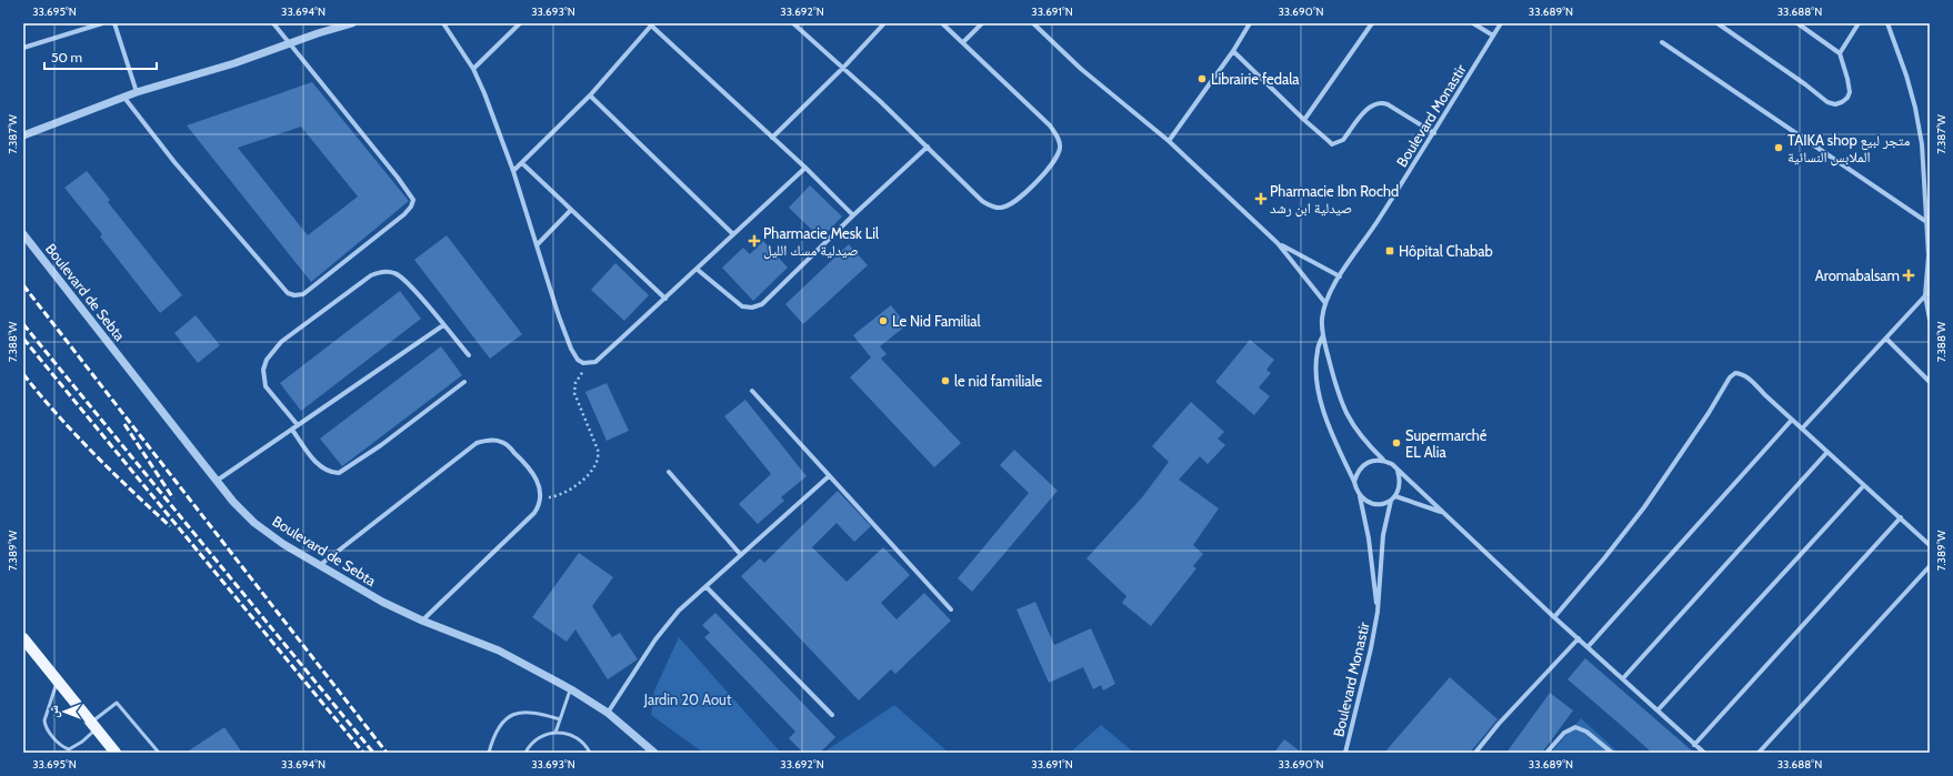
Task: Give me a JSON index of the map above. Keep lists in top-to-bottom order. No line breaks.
{"streets":{"street":["Boulevard Monastir","Boulevard de Sebta"]},"parks":["Jardin 20 Aout"],"places":{"other":["Librairie fedala","TAIKA shop متجر لبيع الملابس النسائية","Le Nid Familial","le nid familiale","Supermarché EL Alia"],"health":["Pharmacie Ibn Rochd صيدلية ابن رشد","Pharmacie Mesk Lil صيدلية مسك الليل","Aromabalsam"],"transit":["Hôpital Chabab"]},"scale_bar":"50 m","north":"left","coordinates":["33.695°N","33.694°N","33.693°N","33.692°N","33.691°N","33.690°N","33.689°N","33.688°N","7.387°W","7.388°W","7.389°W"]}
